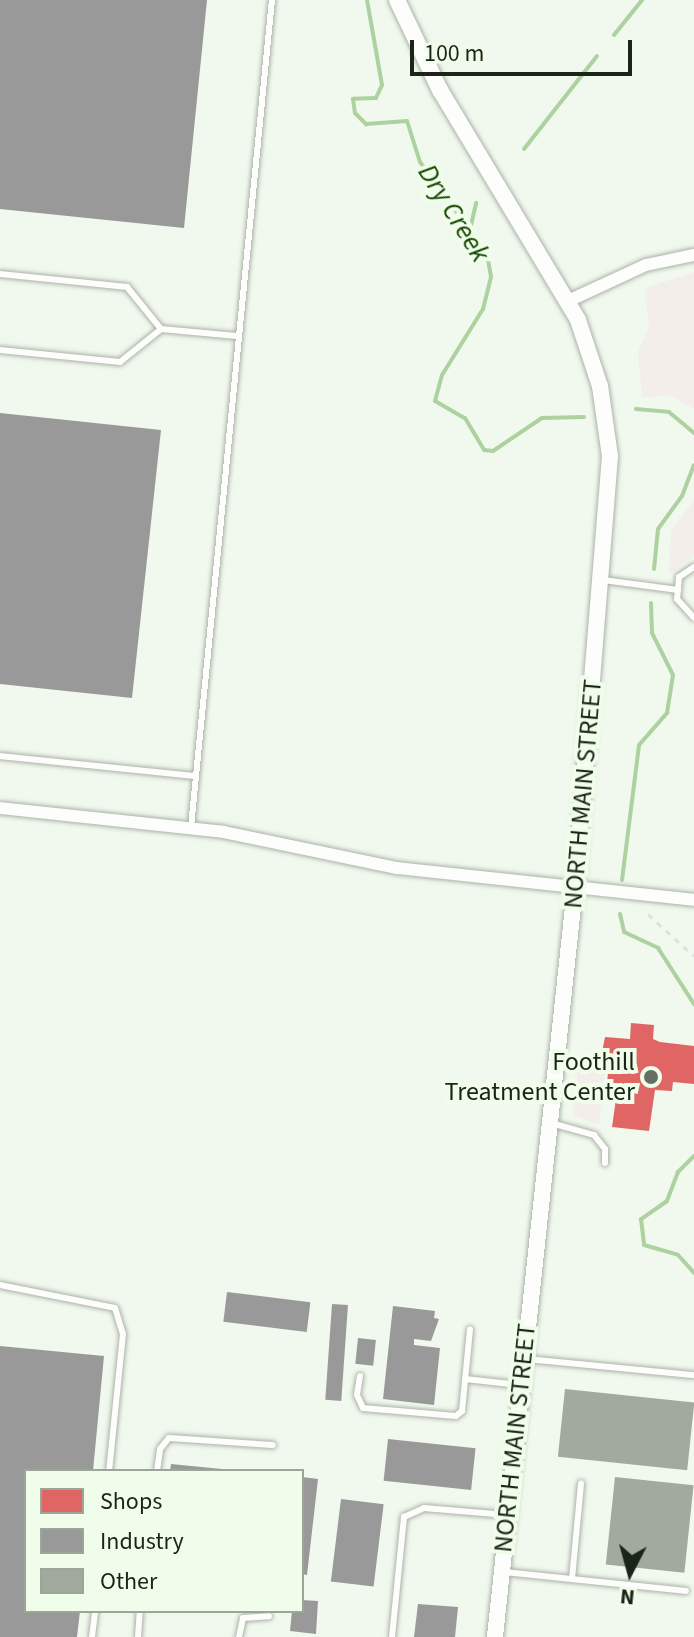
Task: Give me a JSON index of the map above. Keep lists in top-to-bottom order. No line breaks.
{"streets":{"street":["NORTH MAIN STREET"]},"water":["Dry Creek"],"places":["Foothill Treatment Center"],"legend":["Shops","Industry","Other"],"scale_bar":"100 m","north":"bottom"}
